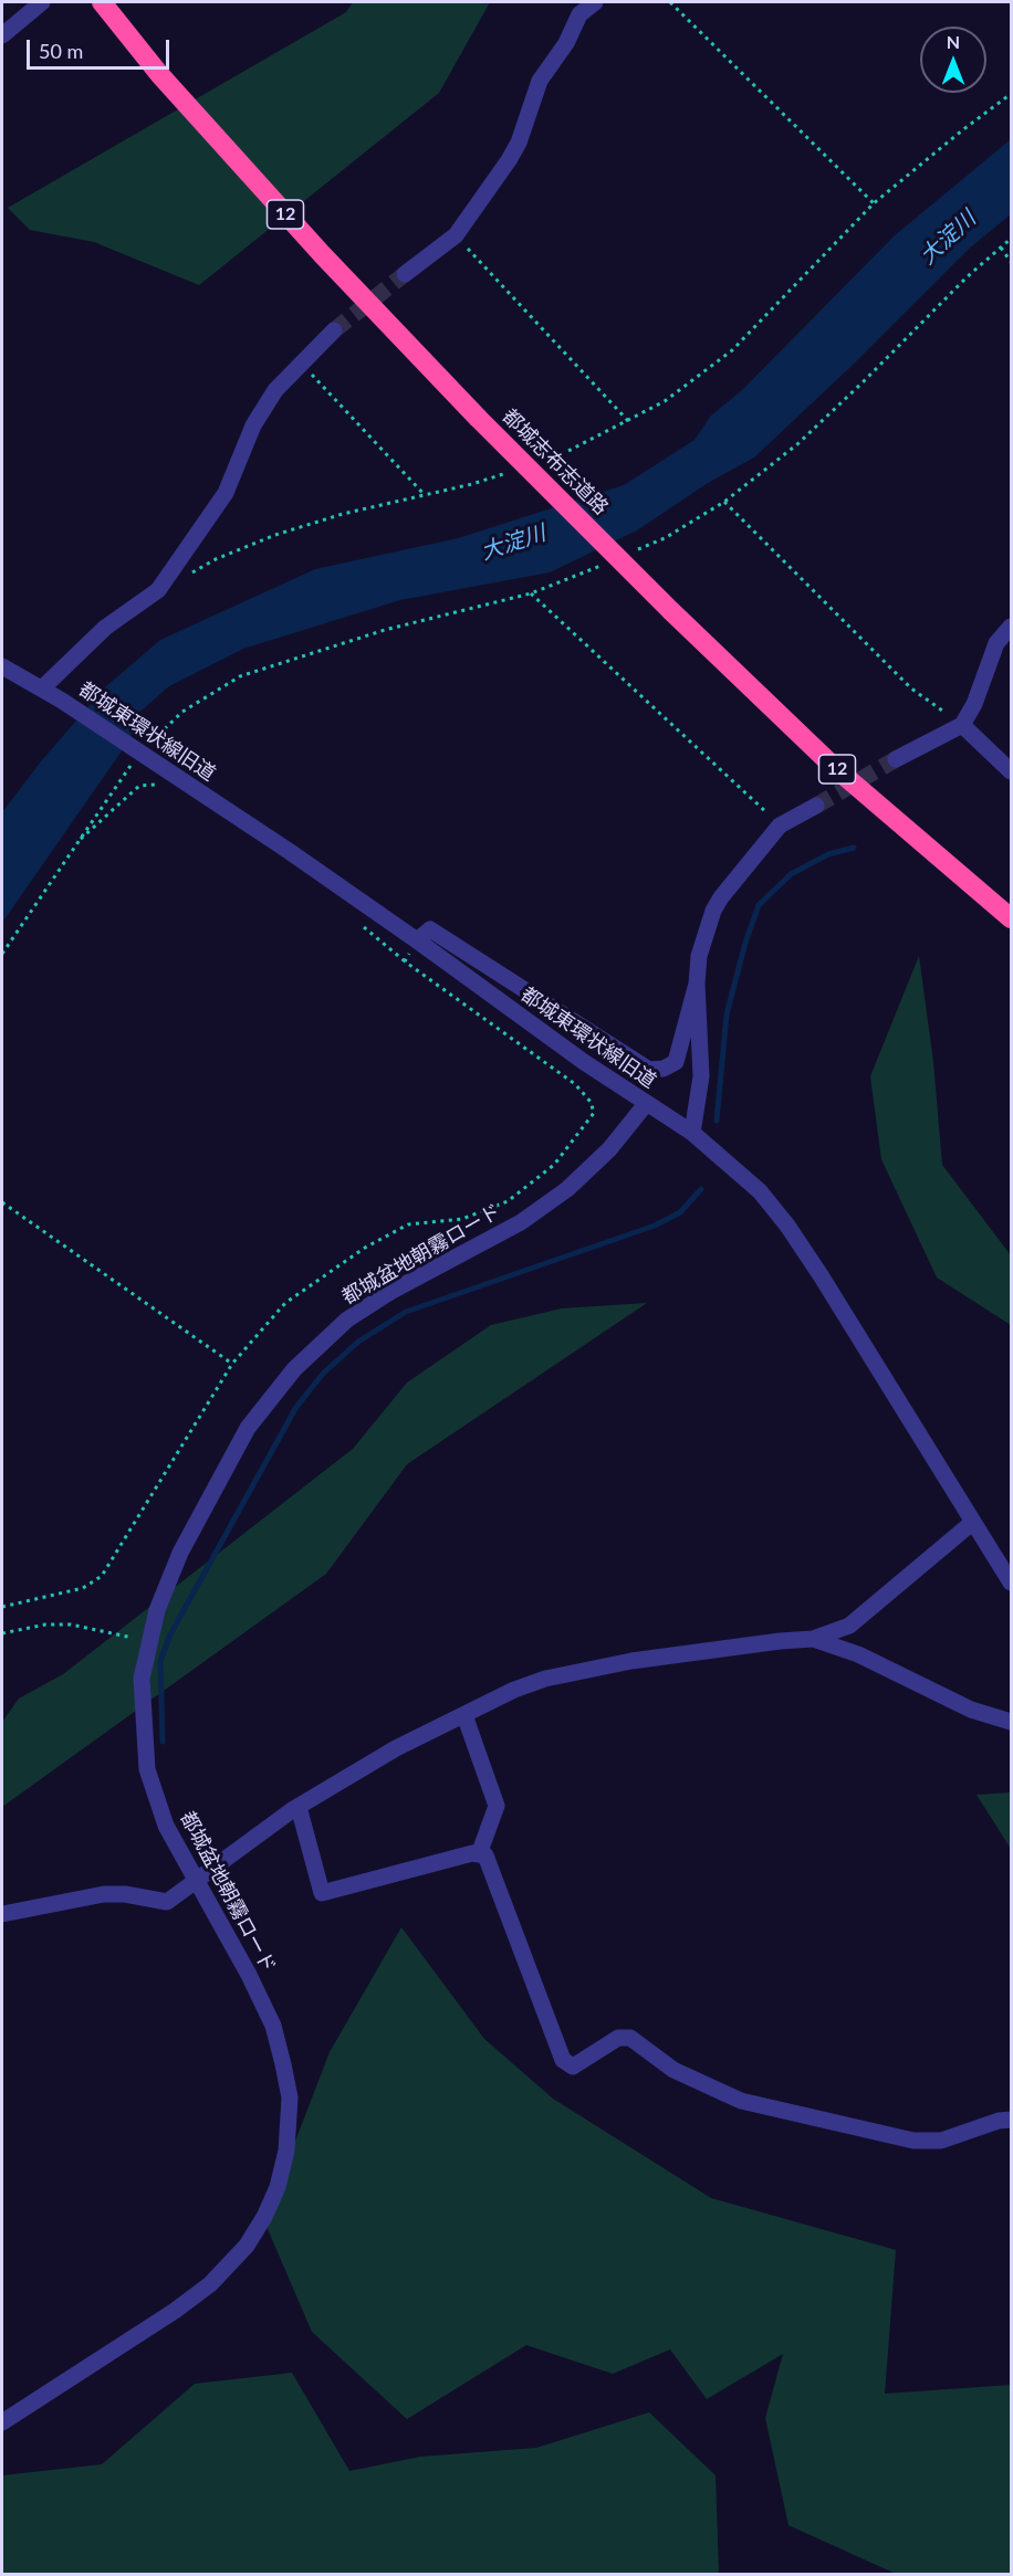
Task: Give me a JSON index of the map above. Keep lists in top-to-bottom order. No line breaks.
{"streets":{"highway":["12","都城志布志道路"],"street":["都城東環状線旧道","都城盆地朝霧ロード"]},"crossings":[["都城東環状線旧道","都城盆地朝霧ロード"]],"water":["大淀川"],"scale_bar":"50 m","north":"top"}
